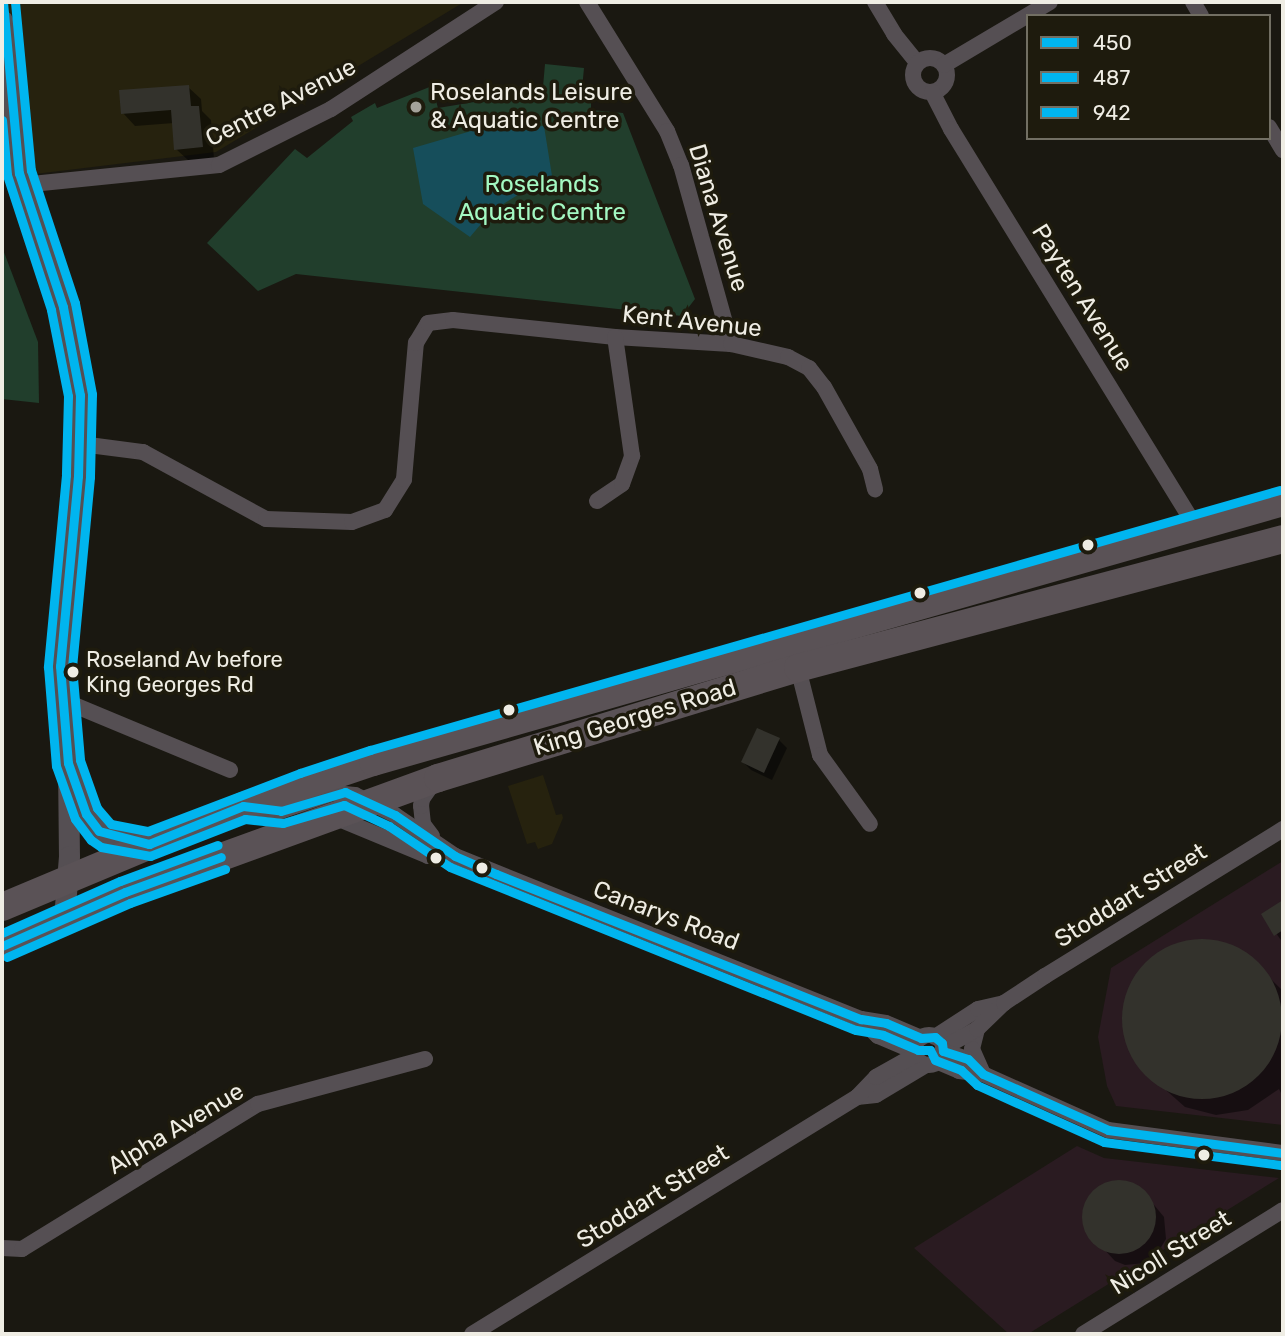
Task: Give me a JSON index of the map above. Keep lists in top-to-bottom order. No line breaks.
{"streets":{"highway":["King Georges Road"],"street":["Centre Avenue","Diana Avenue","Payten Avenue","Kent Avenue","Stoddart Street","Canarys Road","Alpha Avenue","Nicoll Street"]},"crossings":[["Diana Avenue","Kent Avenue"],["Payten Avenue","King Georges Road"],["King Georges Road","Canarys Road"],["Stoddart Street","Canarys Road"]],"parks":["Roselands Aquatic Centre"],"places":["Roselands Leisure & Aquatic Centre","Roseland Av before King Georges Rd"],"lines":["transit line 450","transit line 942","transit line 487"],"legend":["450","487","942"]}
